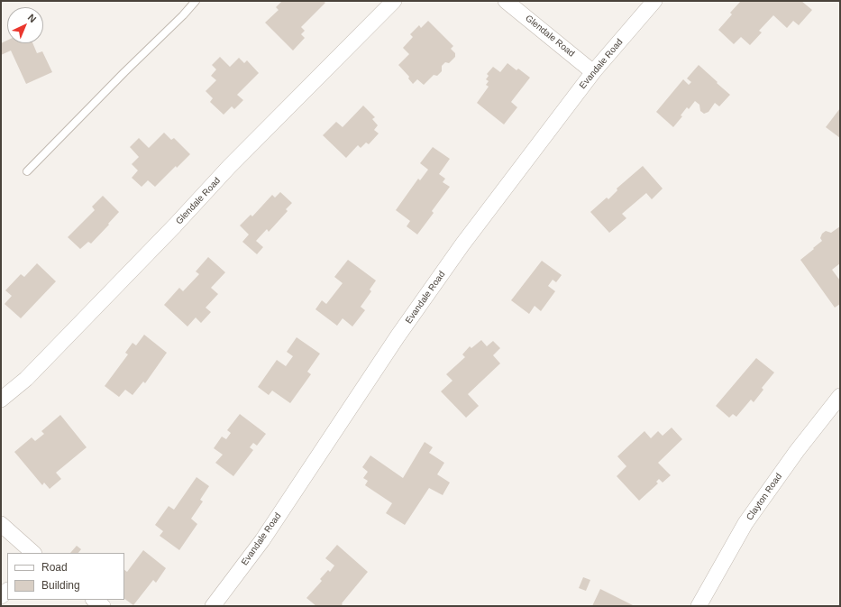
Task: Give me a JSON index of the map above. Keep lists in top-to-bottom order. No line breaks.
{"streets":{"street":["Glendale Road","Evandale Road","Clayton Road"]},"crossings":[["Glendale Road","Evandale Road"]],"legend":["Road","Building"],"north":"top right"}
